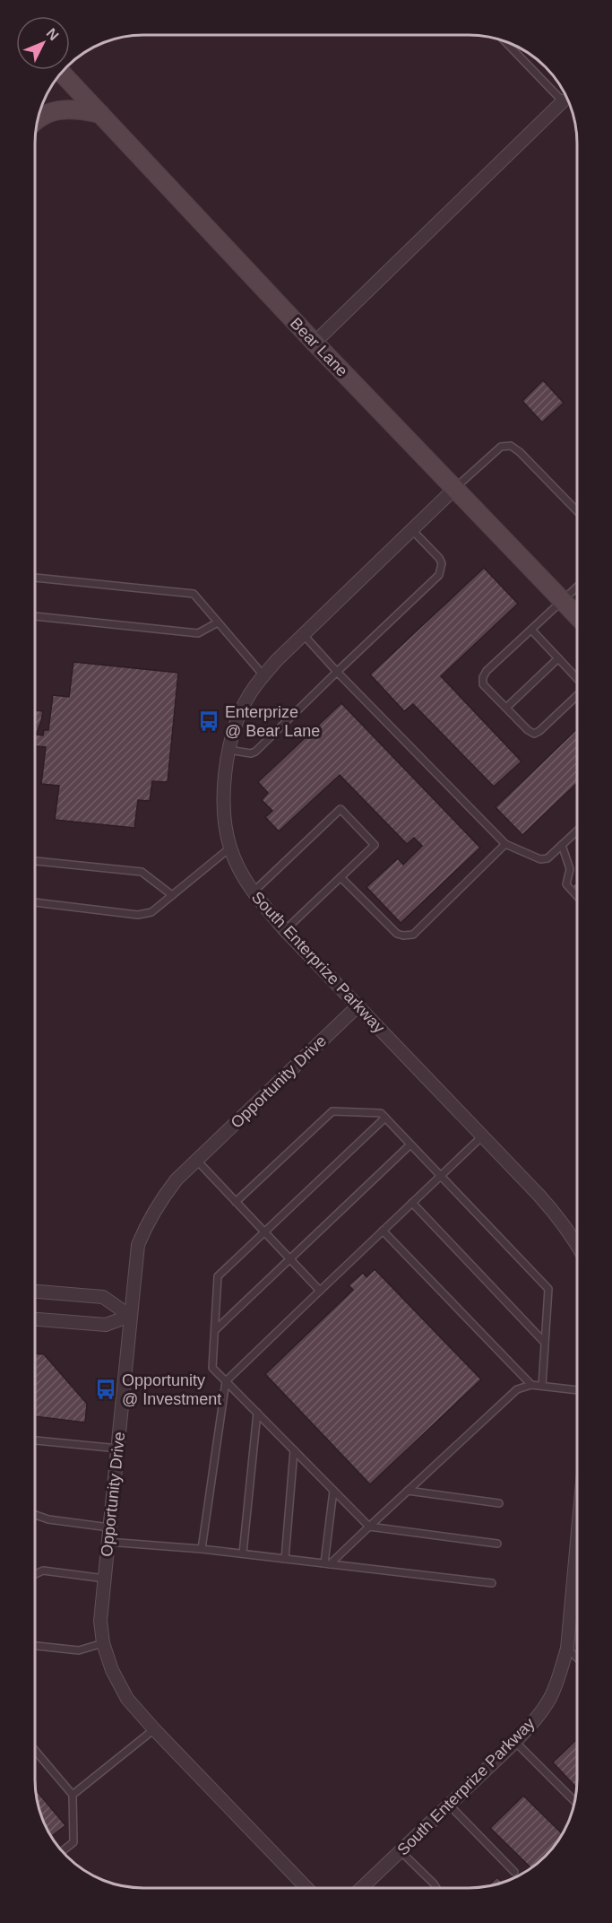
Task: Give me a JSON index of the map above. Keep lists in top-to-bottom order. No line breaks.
{"streets":{"street":["Bear Lane","South Enterprize Parkway","Opportunity Drive"]},"crossings":[["Bear Lane","South Enterprize Parkway"],["South Enterprize Parkway","Opportunity Drive"]],"places":{"bus stop":["Enterprize @ Bear Lane","Opportunity @ Investment"]},"north":"top right"}
